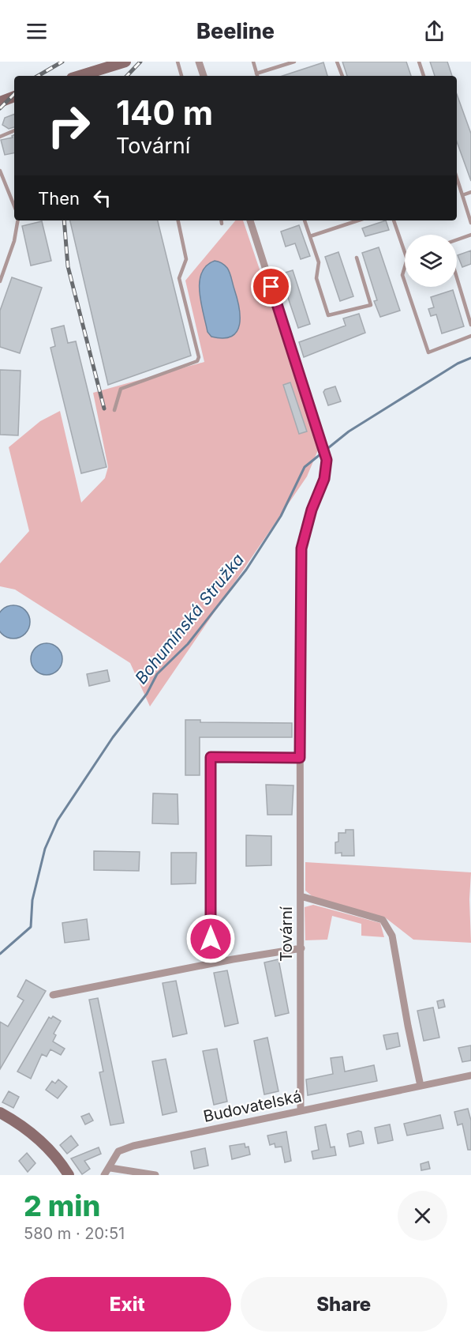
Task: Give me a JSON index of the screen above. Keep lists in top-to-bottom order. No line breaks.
{"streets":{"street":["Tovární","Budovatelská"]},"crossings":[["Tovární","Budovatelská"]],"water":["Bohumínská Stružka"],"page":{"header":"Beeline","turn":["140 m","Tovární"],"then":"Then","heading":["2 min","580 m · 20:51"],"buttons":["Exit","Share"]}}
